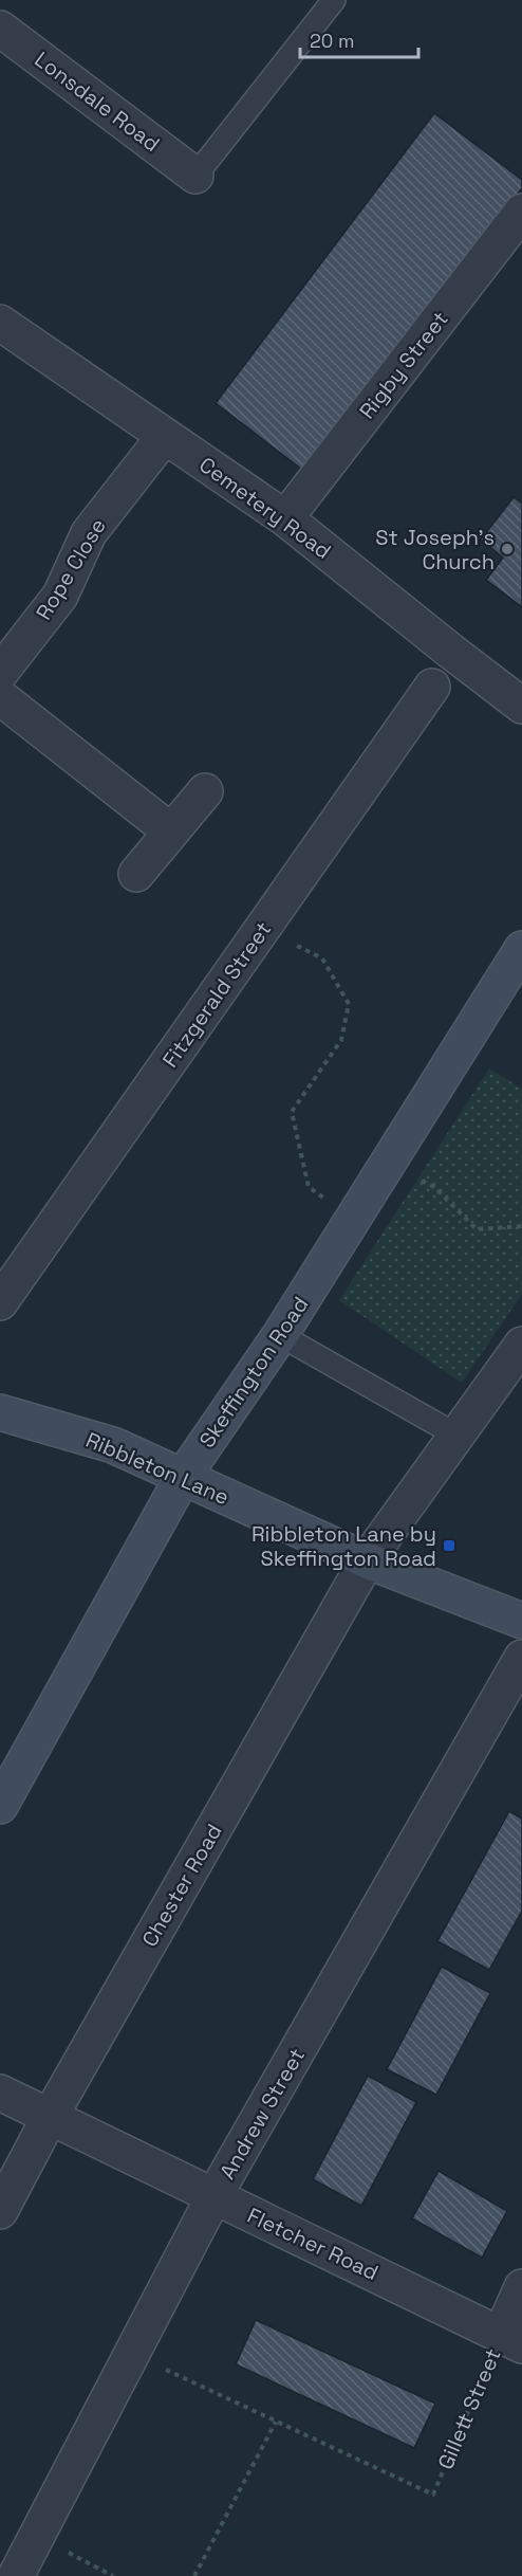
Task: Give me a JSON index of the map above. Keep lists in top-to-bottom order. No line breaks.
{"streets":{"street":["Lonsdale Road","Rigby Street","Cemetery Road","Rope Close","Fitzgerald Street","Skeffington Road","Ribbleton Lane","Chester Road","Andrew Street","Fletcher Road","Gillett Street"]},"crossings":[["Rigby Street","Cemetery Road"],["Cemetery Road","Rope Close"],["Skeffington Road","Ribbleton Lane"],["Ribbleton Lane","Chester Road"],["Chester Road","Fletcher Road"],["Andrew Street","Fletcher Road"],["Fletcher Road","Gillett Street"]],"places":{"other":["St Joseph's Church"],"transit":["Ribbleton Lane by Skeffington Road"]},"scale_bar":"20 m"}
